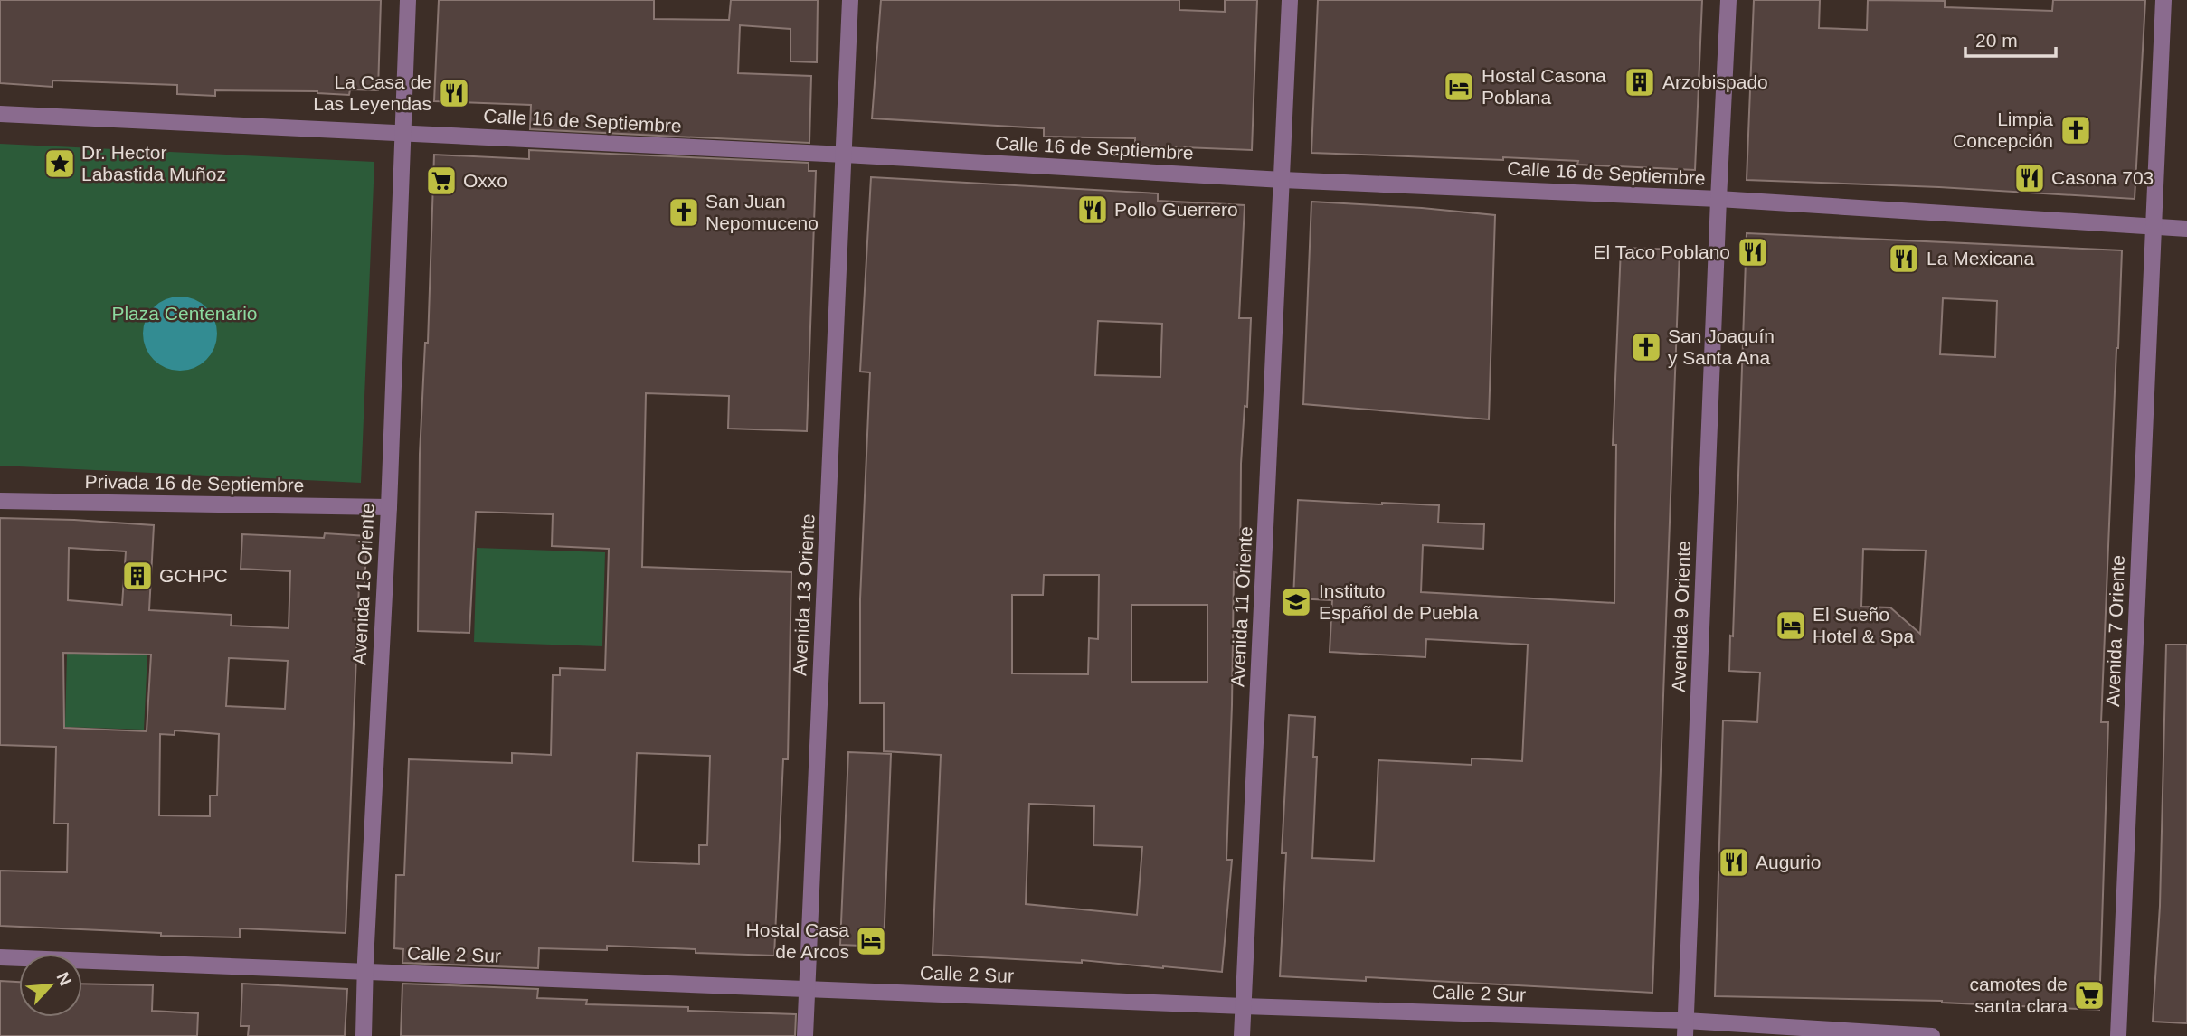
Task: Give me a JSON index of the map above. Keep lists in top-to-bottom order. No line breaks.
{"streets":{"street":["Calle 16 de Septiembre","Privada 16 de Septiembre","Avenida 15 Oriente","Avenida 13 Oriente","Avenida 11 Oriente","Avenida 9 Oriente","Avenida 7 Oriente","Calle 2 Sur"]},"crossings":[["Calle 16 de Septiembre","Avenida 15 Oriente"],["Calle 16 de Septiembre","Avenida 13 Oriente"],["Calle 16 de Septiembre","Avenida 11 Oriente"],["Calle 16 de Septiembre","Avenida 9 Oriente"],["Calle 16 de Septiembre","Avenida 7 Oriente"],["Privada 16 de Septiembre","Avenida 15 Oriente"],["Avenida 15 Oriente","Calle 2 Sur"],["Avenida 13 Oriente","Calle 2 Sur"],["Avenida 11 Oriente","Calle 2 Sur"],["Avenida 9 Oriente","Calle 2 Sur"]],"parks":["Plaza Centenario"],"places":{"building":["Arzobispado","GCHPC"],"hotel":["Hostal Casona Poblana","El Sueño Hotel & Spa","Hostal Casa de Arcos"],"restaurant":["La Casa de Las Leyendas","Casona 703","Pollo Guerrero","El Taco Poblano","La Mexicana","Augurio"],"church":["Limpia Concepción","San Juan Nepomuceno","San Joaquín y Santa Ana"],"place":["Dr. Hector Labastida Muñoz"],"supermarket":["Oxxo","camotes de santa clara"],"school or university":["Instituto Español de Puebla"]},"scale_bar":"20 m","north":"top right"}
